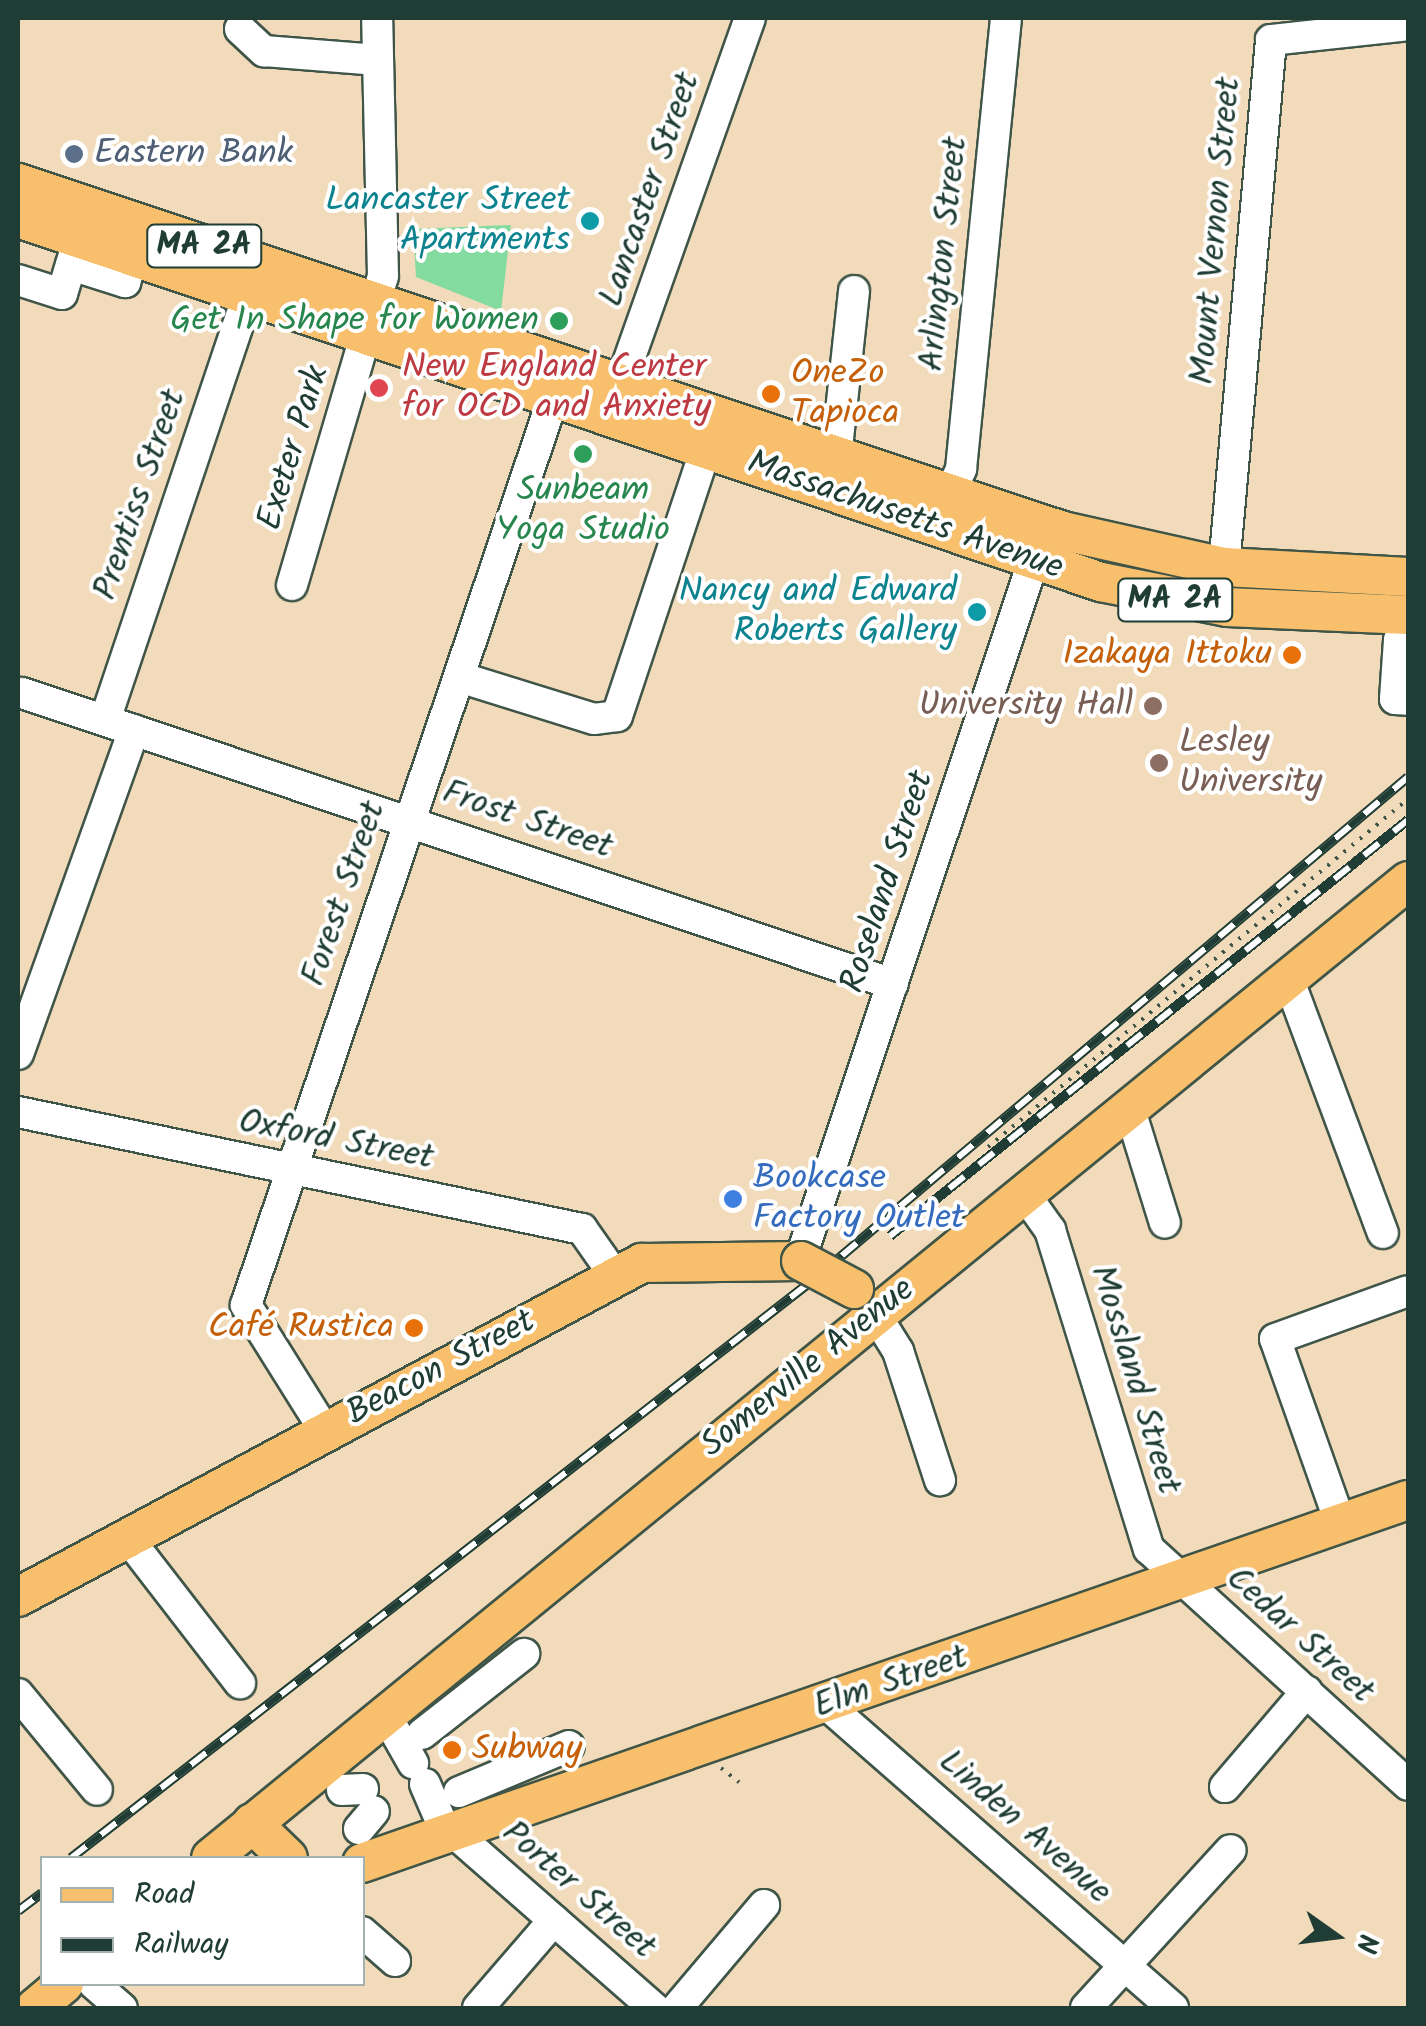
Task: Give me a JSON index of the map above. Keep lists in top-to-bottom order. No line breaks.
{"streets":{"main road":["MA 2A","Massachusetts Avenue","Beacon Street","Somerville Avenue","Elm Street"],"street":["Lancaster Street","Mount Vernon Street","Arlington Street","Exeter Park","Prentiss Street","Frost Street","Roseland Street","Forest Street","Oxford Street","Mossland Street","Cedar Street","Linden Avenue","Porter Street"]},"crossings":[["Lancaster Street","Massachusetts Avenue"],["Mount Vernon Street","Massachusetts Avenue"],["Arlington Street","Massachusetts Avenue"],["Exeter Park","Massachusetts Avenue"],["Prentiss Street","Massachusetts Avenue"],["Prentiss Street","Frost Street"],["Massachusetts Avenue","Roseland Street"],["Massachusetts Avenue","Forest Street"],["Frost Street","Roseland Street"],["Frost Street","Forest Street"],["Roseland Street","Beacon Street"],["Forest Street","Oxford Street"],["Forest Street","Beacon Street"],["Oxford Street","Beacon Street"],["Beacon Street","Somerville Avenue"],["Somerville Avenue","Mossland Street"],["Mossland Street","Cedar Street"],["Mossland Street","Elm Street"],["Cedar Street","Elm Street"],["Elm Street","Linden Avenue"],["Elm Street","Porter Street"]],"places":["Eastern Bank","Lancaster Street Apartments","Get In Shape for Women","New England Center for OCD and Anxiety","OneZo Tapioca","Sunbeam Yoga Studio","Nancy and Edward Roberts Gallery","Izakaya Ittoku","University Hall","Lesley University","Bookcase Factory Outlet","Café Rustica","Subway"],"legend":["Road","Railway"],"north":"right"}
